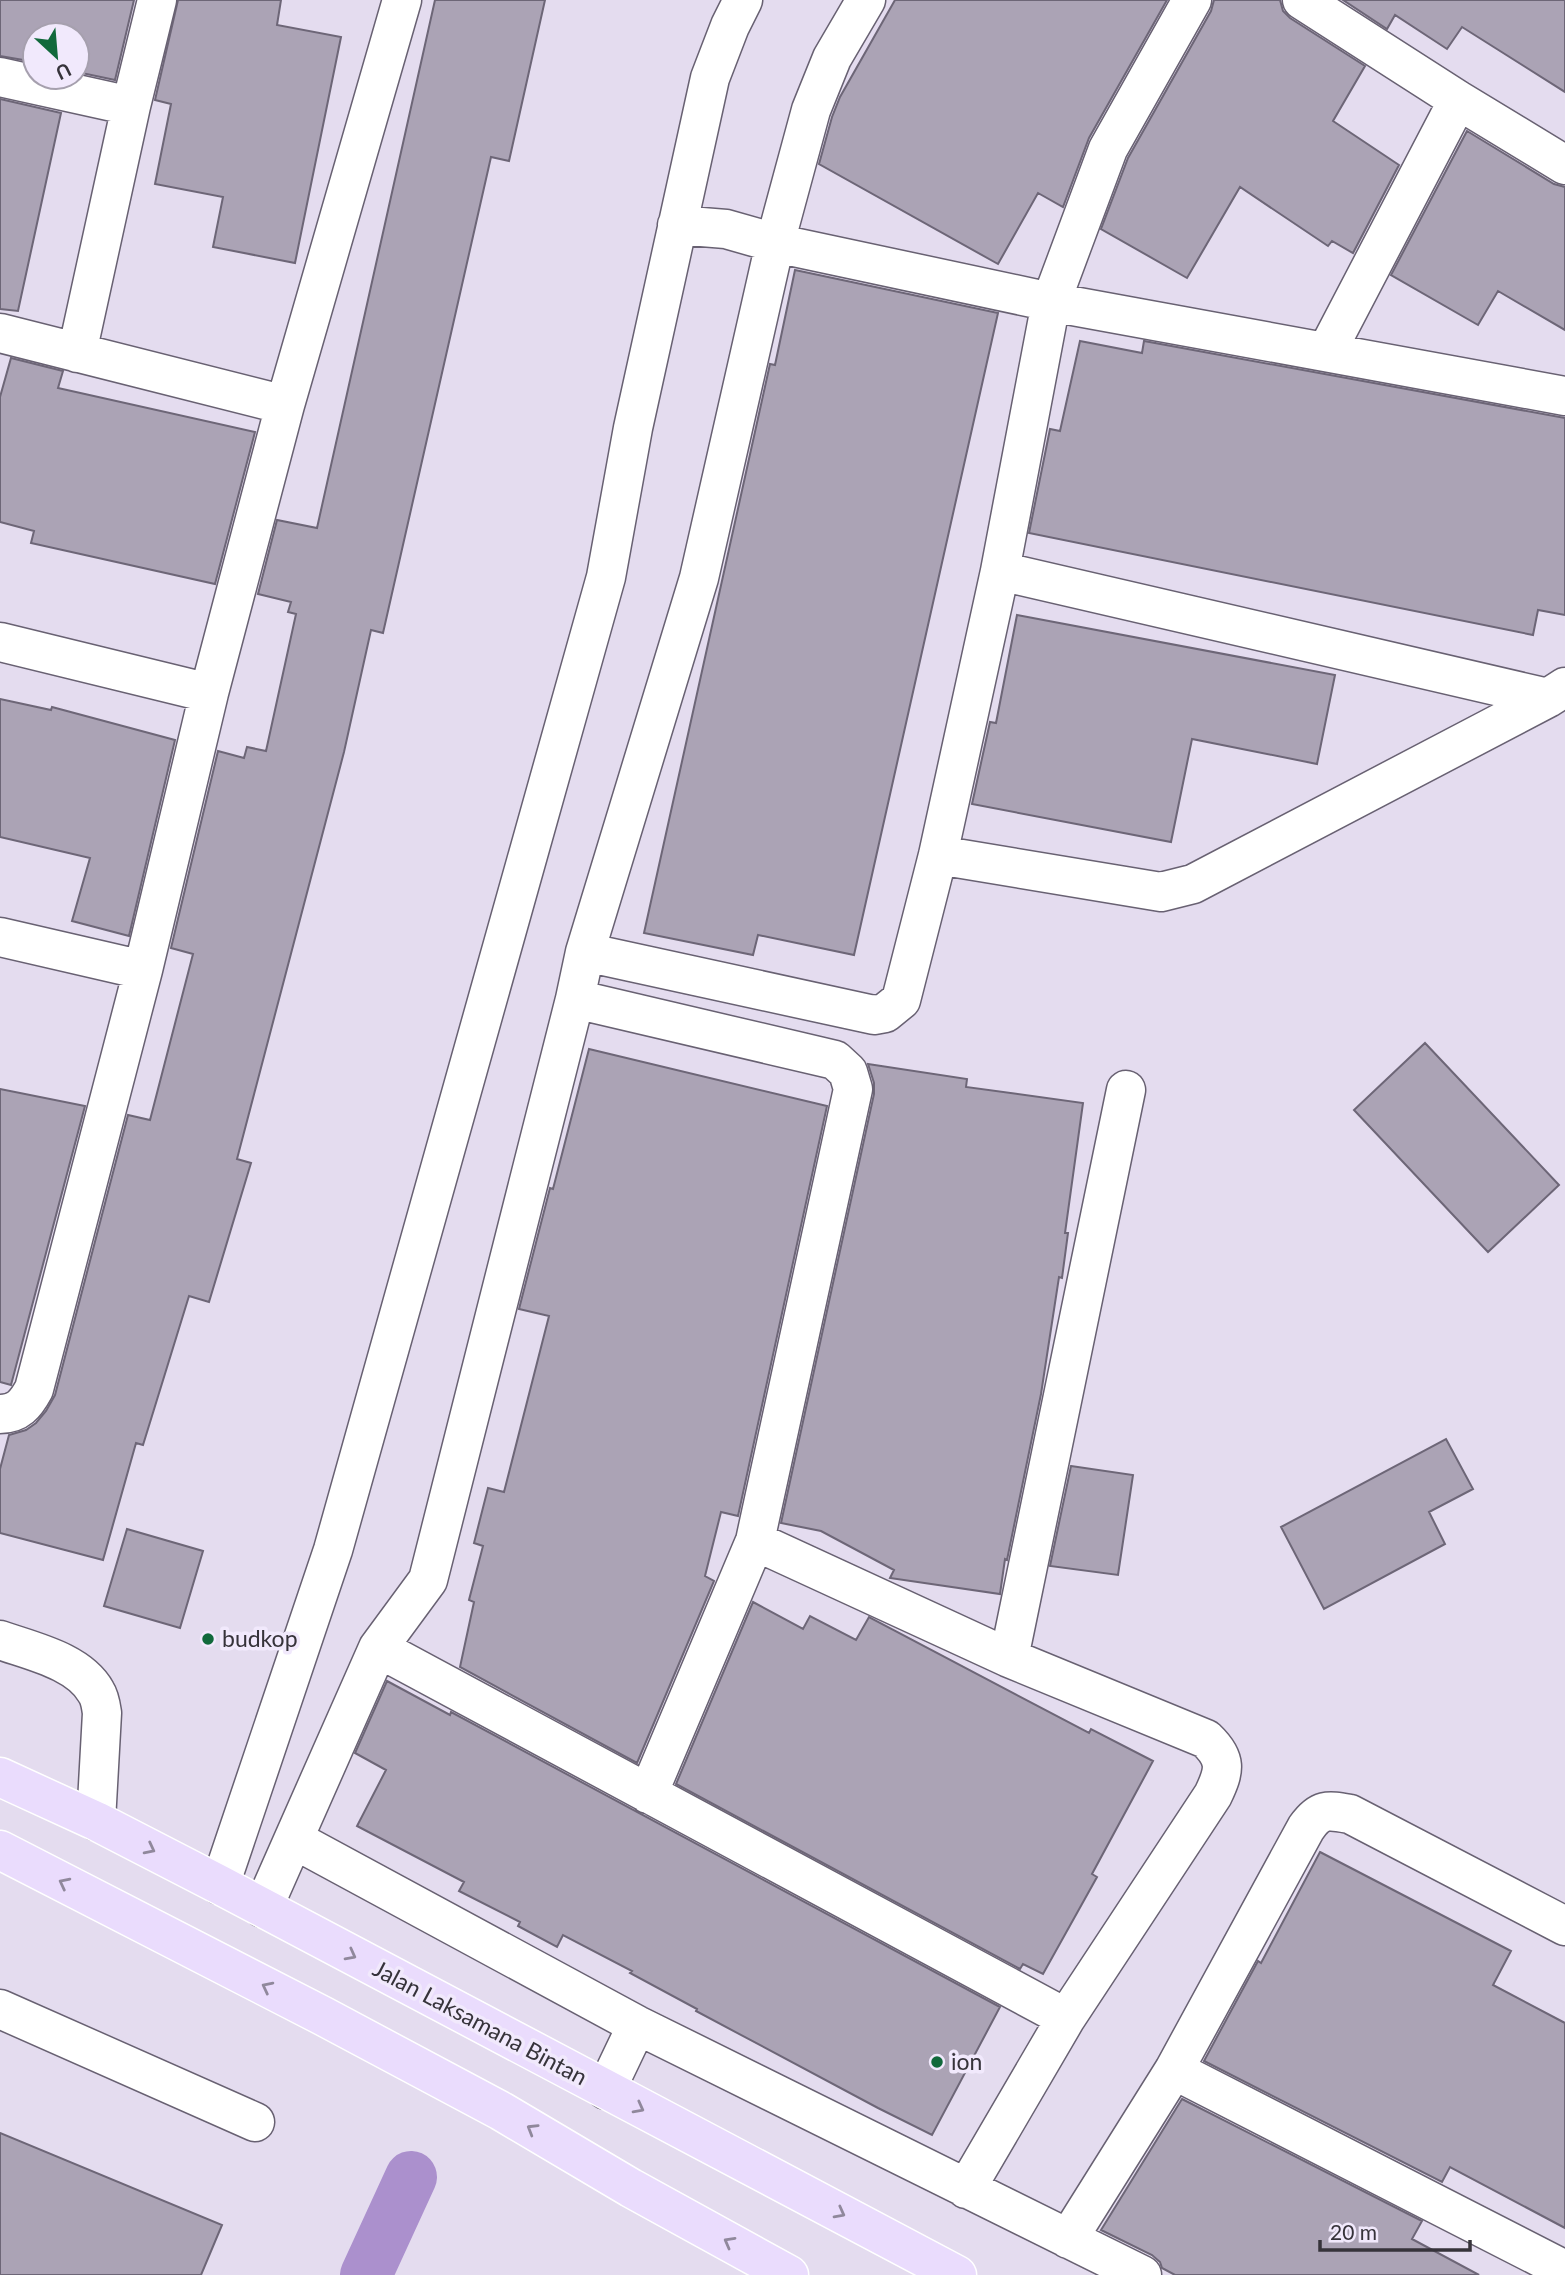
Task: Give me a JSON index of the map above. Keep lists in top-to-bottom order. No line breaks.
{"streets":{"main road":["Jalan Laksamana Bintan"]},"places":["budkop","ion"],"scale_bar":"20 m","north":"bottom right"}
